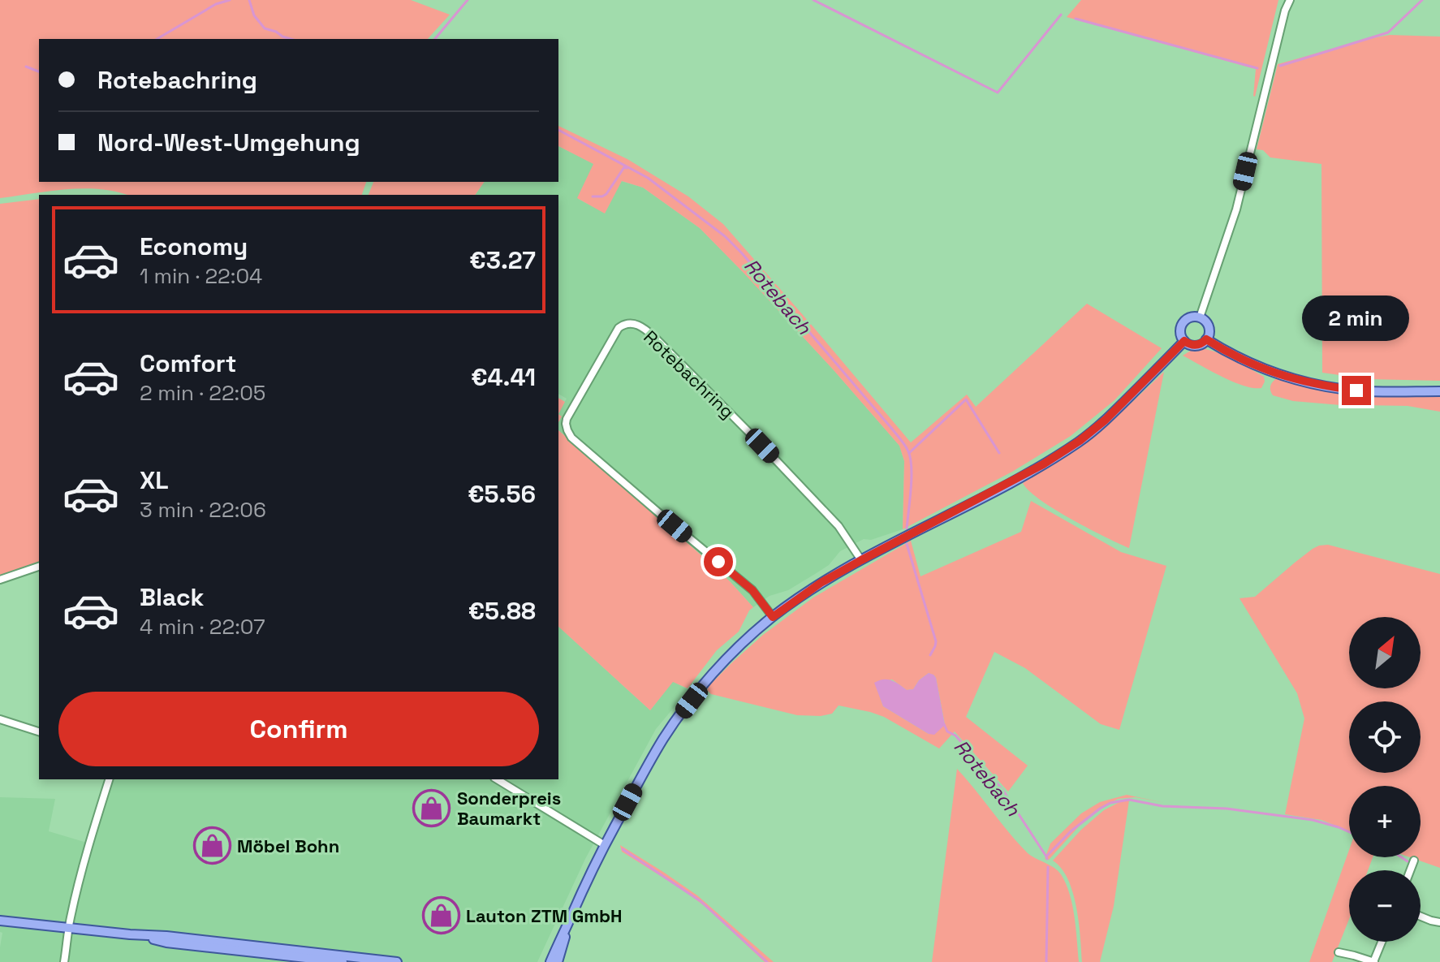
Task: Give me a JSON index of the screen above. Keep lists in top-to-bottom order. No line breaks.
{"streets":{"street":["Rotebachring"]},"water":["Rotebach"],"places":{"shop":["Sonderpreis Baumarkt","Möbel Bohn","Lauton ZTM GmbH"]},"north":"top right","page":{"banner":["Rotebachring","Nord-West-Umgehung"],"list":[{"name":"Economy","note":"1 min · 22:04","value":"€3.27"},{"name":"Comfort","note":"2 min · 22:05","value":"€4.41"},{"name":"XL","note":"3 min · 22:06","value":"€5.56"},{"name":"Black","note":"4 min · 22:07","value":"€5.88"}],"bubble":"2 min","map_buttons":["+","−"],"buttons":"Confirm"}}
